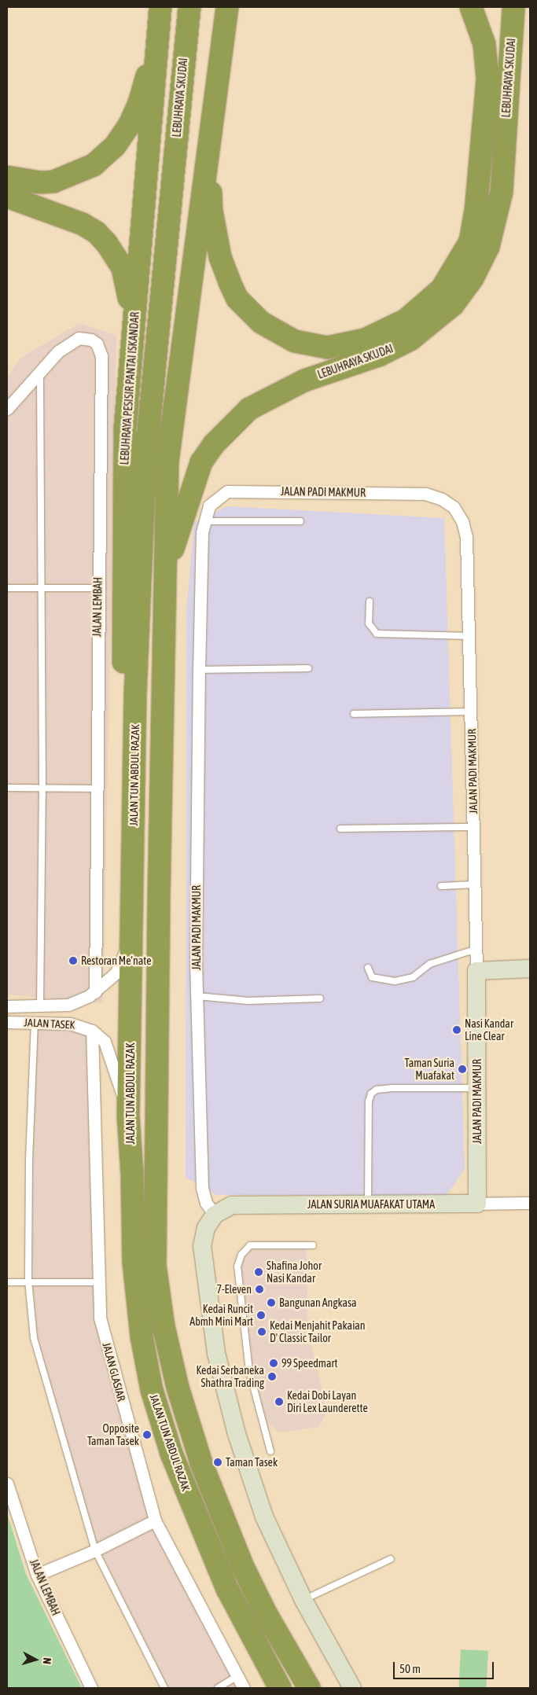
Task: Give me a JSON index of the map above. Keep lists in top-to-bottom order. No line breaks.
{"streets":{"highway":["LEBUHRAYA SKUDAI","LEBUHRAYA PESISIR PANTAI ISKANDAR","JALAN TUN ABDUL RAZAK"],"street":["JALAN PADI MAKMUR","JALAN LEMBAH","JALAN TASEK","JALAN SURIA MUAFAKAT UTAMA","JALAN GLASIAR"]},"crossings":[["LEBUHRAYA SKUDAI","JALAN TUN ABDUL RAZAK"],["LEBUHRAYA PESISIR PANTAI ISKANDAR","JALAN TUN ABDUL RAZAK"],["JALAN PADI MAKMUR","JALAN SURIA MUAFAKAT UTAMA"],["JALAN LEMBAH","JALAN TASEK"],["JALAN TUN ABDUL RAZAK","JALAN TASEK"],["JALAN TASEK","JALAN GLASIAR"]],"places":["Restoran Me’nate","Nasi Kandar Line Clear","Taman Suria Muafakat","Shafina Johor Nasi Kandar","7-Eleven","Bangunan Angkasa","Kedai Runcit Abmh Mini Mart","Kedai Menjahit Pakaian D' Classic Tailor","99 Speedmart","Kedai Serbaneka Shathra Trading","Kedai Dobi Layan Diri Lex Launderette","Opposite Taman Tasek","Taman Tasek"],"scale_bar":"50 m","north":"right"}
